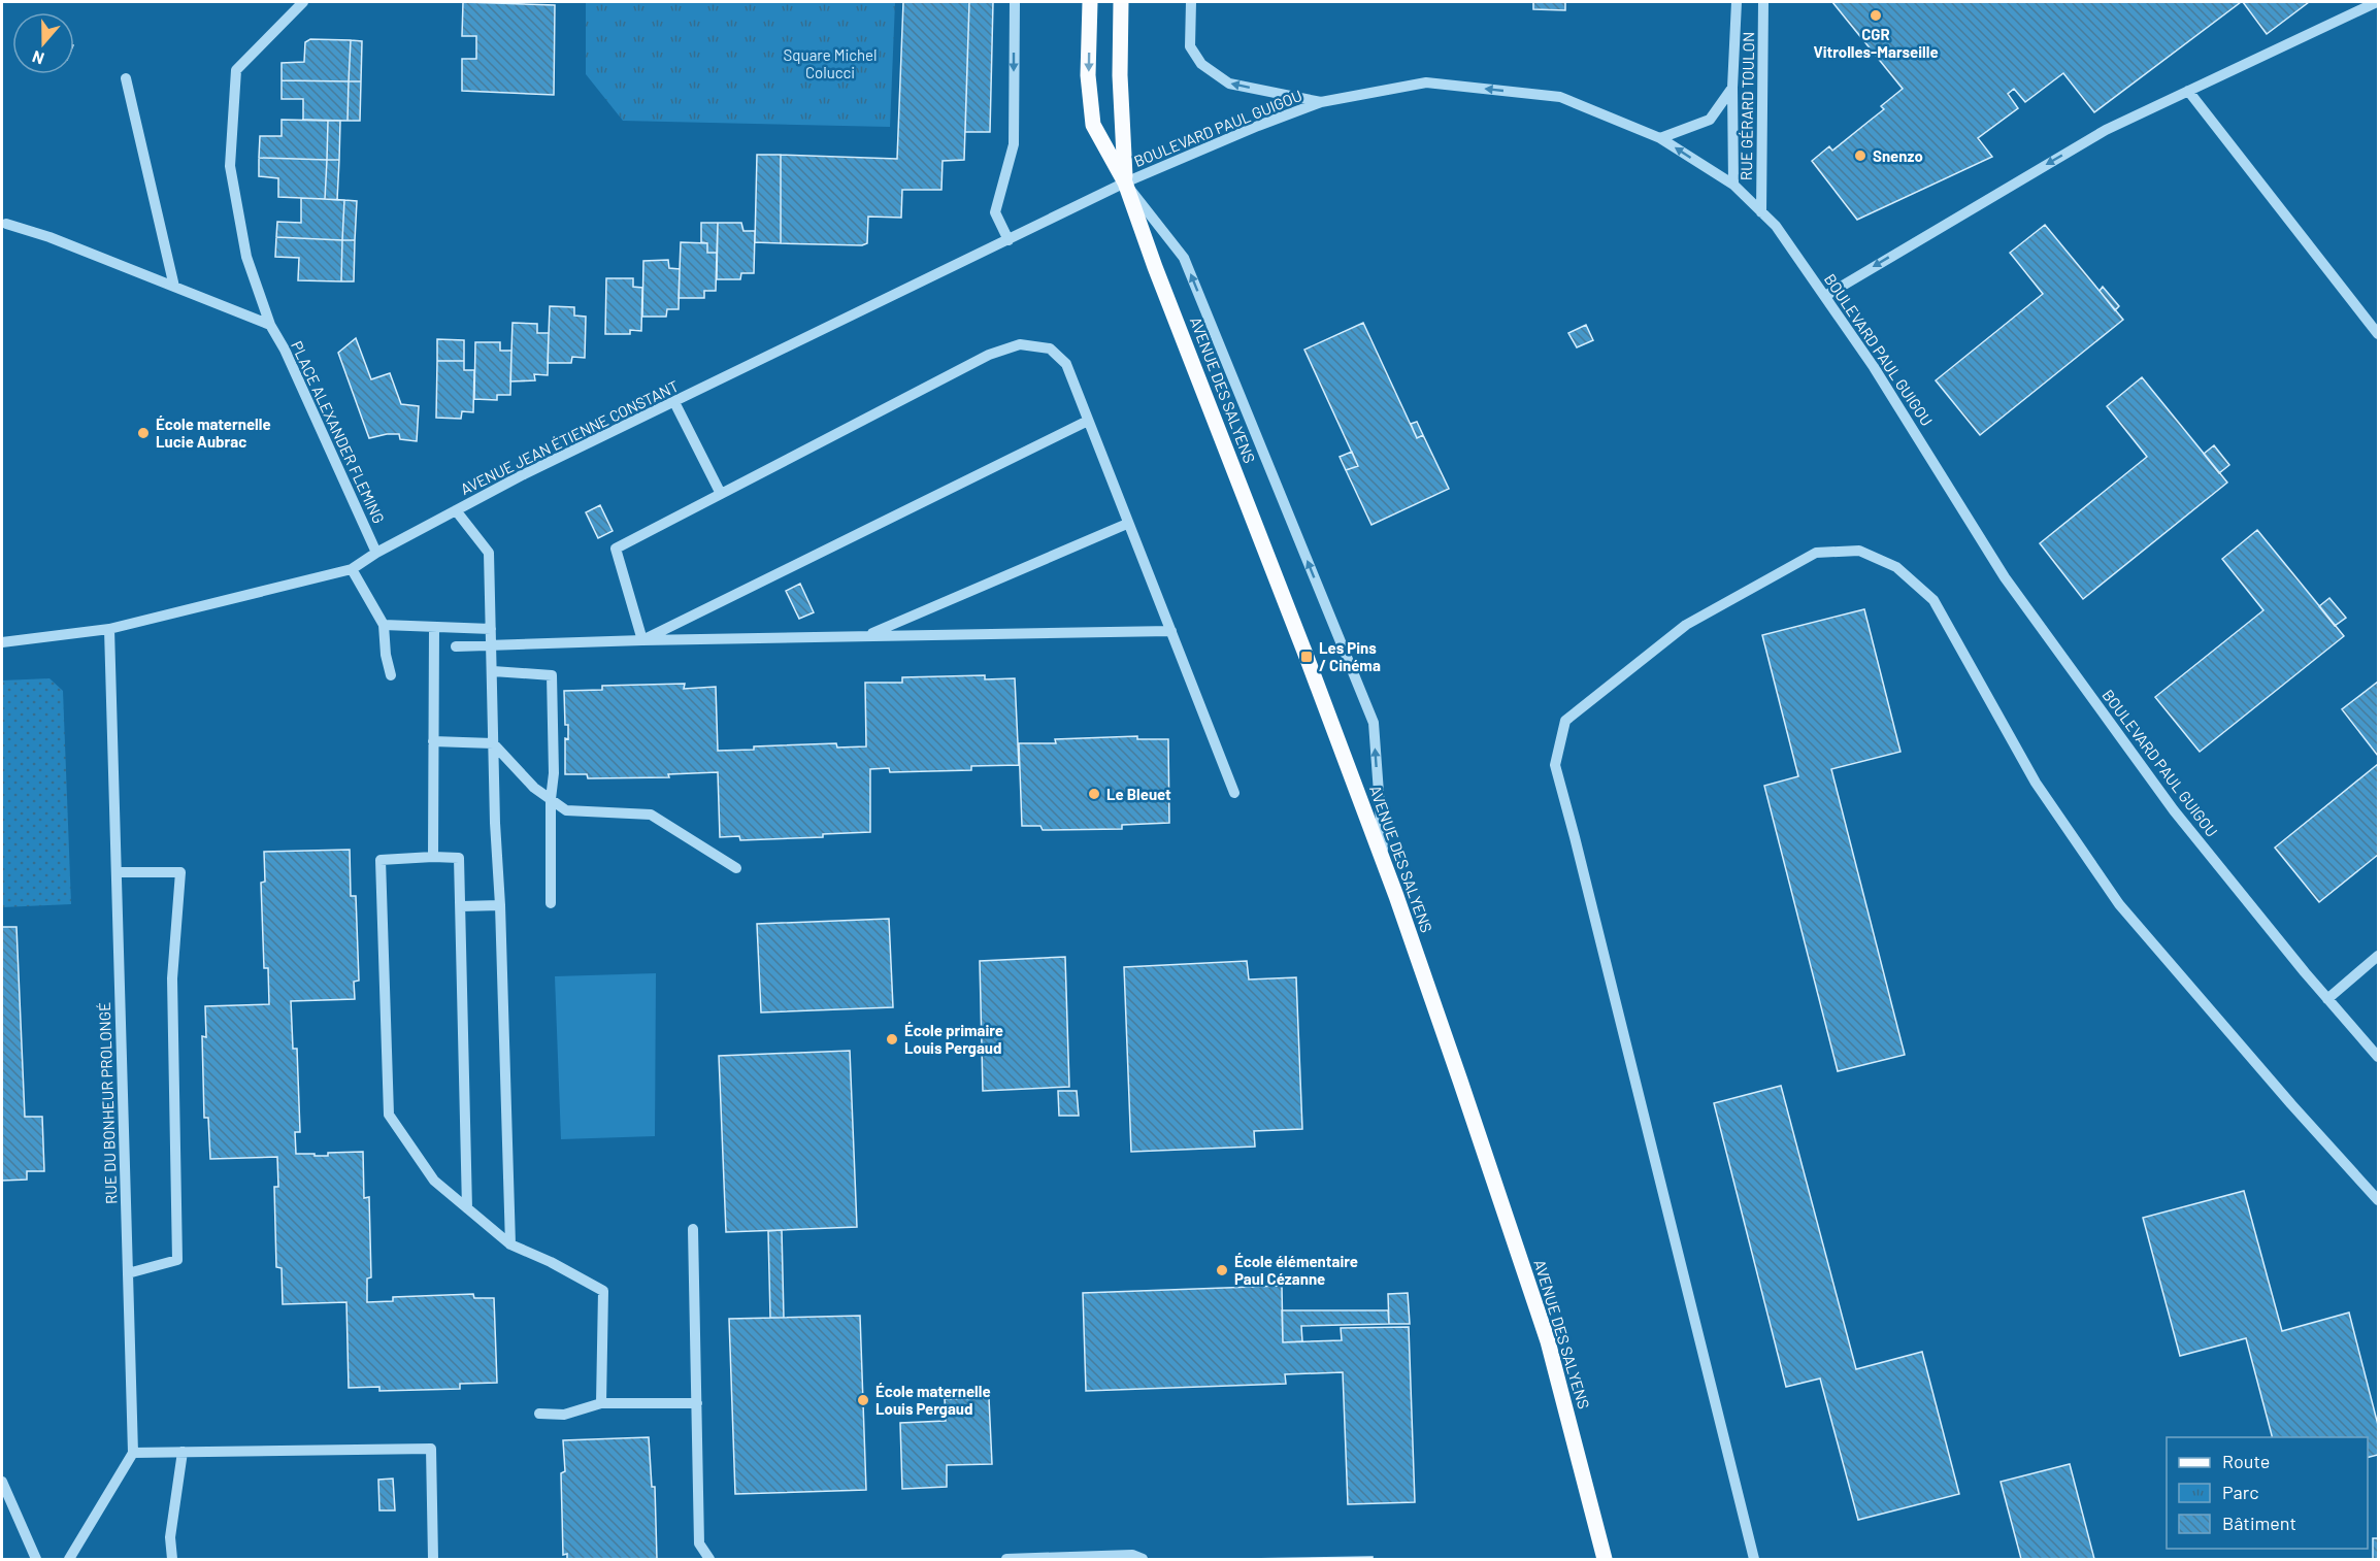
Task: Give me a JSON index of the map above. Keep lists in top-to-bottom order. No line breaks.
{"streets":{"main road":["AVENUE DES SALYENS"],"street":["RUE GÉRARD TOULON","BOULEVARD PAUL GUIGOU","PLACE ALEXANDER FLEMING","AVENUE JEAN ÉTIENNE CONSTANT","RUE DU BONHEUR PROLONGÉ"]},"crossings":[["RUE GÉRARD TOULON","BOULEVARD PAUL GUIGOU"],["BOULEVARD PAUL GUIGOU","AVENUE DES SALYENS"],["BOULEVARD PAUL GUIGOU","AVENUE JEAN ÉTIENNE CONSTANT"],["AVENUE DES SALYENS","AVENUE JEAN ÉTIENNE CONSTANT"],["PLACE ALEXANDER FLEMING","AVENUE JEAN ÉTIENNE CONSTANT"],["AVENUE JEAN ÉTIENNE CONSTANT","RUE DU BONHEUR PROLONGÉ"]],"parks":["Square Michel Colucci"],"places":{"other":["CGR Vitrolles-Marseille","Snenzo","École maternelle Lucie Aubrac","Le Bleuet","École primaire Louis Pergaud","École élémentaire Paul Cézanne","École maternelle Louis Pergaud"],"transit":["Les Pins / Cinéma"]},"legend":["Route","Parc","Bâtiment"],"north":"bottom"}
